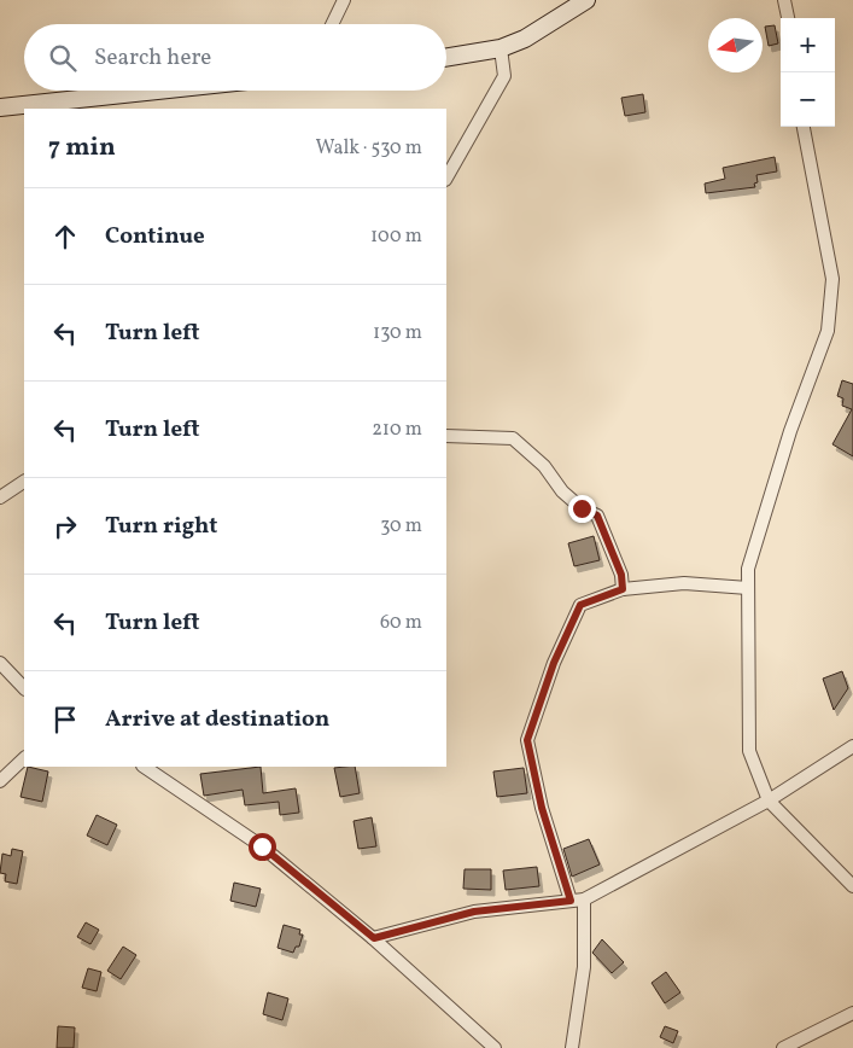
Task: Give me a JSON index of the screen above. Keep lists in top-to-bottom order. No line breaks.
{"north":"left","page":{"map_buttons":["+","−"],"search":"Search here","heading":["7 min","Walk · 530 m"],"list":[["Continue","100 m"],["Turn left","130 m"],["Turn left","210 m"],["Turn right","30 m"],["Turn left","60 m"],"Arrive at destination"]}}
